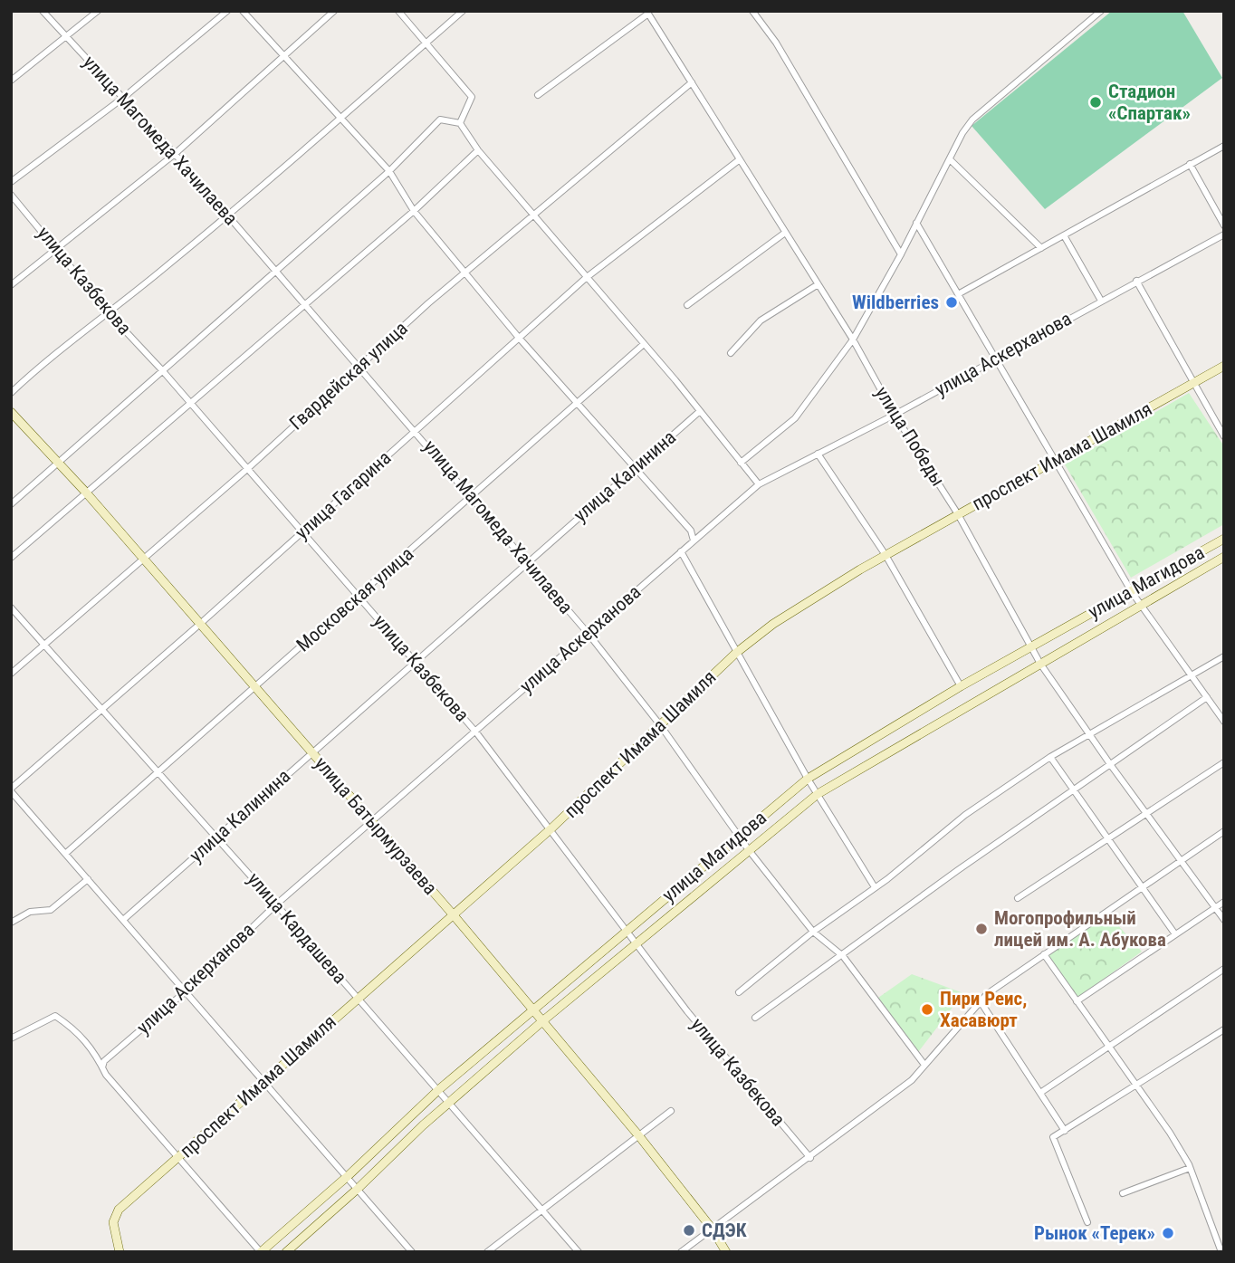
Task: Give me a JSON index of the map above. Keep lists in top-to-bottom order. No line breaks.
{"streets":{"main road":["проспект Имама Шамиля","улица Магидова","улица Батырмурзаева"],"street":["улица Магомеда Хачилаева","улица Казбекова","улица Аскерханова","Гвардейская улица","улица Победы","улица Калинина","улица Гагарина","Московская улица","улица Кардашева"]},"crossings":[["улица Магомеда Хачилаева","улица Аскерханова"],["улица Магомеда Хачилаева","Гвардейская улица"],["улица Магомеда Хачилаева","проспект Имама Шамиля"],["улица Магомеда Хачилаева","улица Калинина"],["улица Магомеда Хачилаева","улица Гагарина"],["улица Магомеда Хачилаева","улица Магидова"],["улица Магомеда Хачилаева","Московская улица"],["улица Казбекова","улица Аскерханова"],["улица Казбекова","Гвардейская улица"],["улица Казбекова","проспект Имама Шамиля"],["улица Казбекова","улица Калинина"],["улица Казбекова","улица Гагарина"],["улица Казбекова","улица Магидова"],["улица Казбекова","Московская улица"],["улица Аскерханова","улица Победы"],["улица Аскерханова","улица Батырмурзаева"],["улица Аскерханова","улица Кардашева"],["Гвардейская улица","улица Победы"],["Гвардейская улица","улица Батырмурзаева"],["Гвардейская улица","улица Кардашева"],["улица Победы","проспект Имама Шамиля"],["улица Победы","улица Гагарина"],["улица Победы","улица Магидова"],["проспект Имама Шамиля","улица Батырмурзаева"],["проспект Имама Шамиля","улица Кардашева"],["улица Калинина","улица Батырмурзаева"],["улица Калинина","улица Кардашева"],["улица Гагарина","улица Батырмурзаева"],["улица Гагарина","улица Кардашева"],["улица Магидова","улица Батырмурзаева"],["улица Магидова","улица Кардашева"],["Московская улица","улица Батырмурзаева"],["Московская улица","улица Кардашева"]],"places":["Стадион «Спартак»","Wildberries","Могопрофильный лицей им. А. Абукова","Пири Реис, Хасавюрт","СДЭК","Рынок «Терек»"]}
